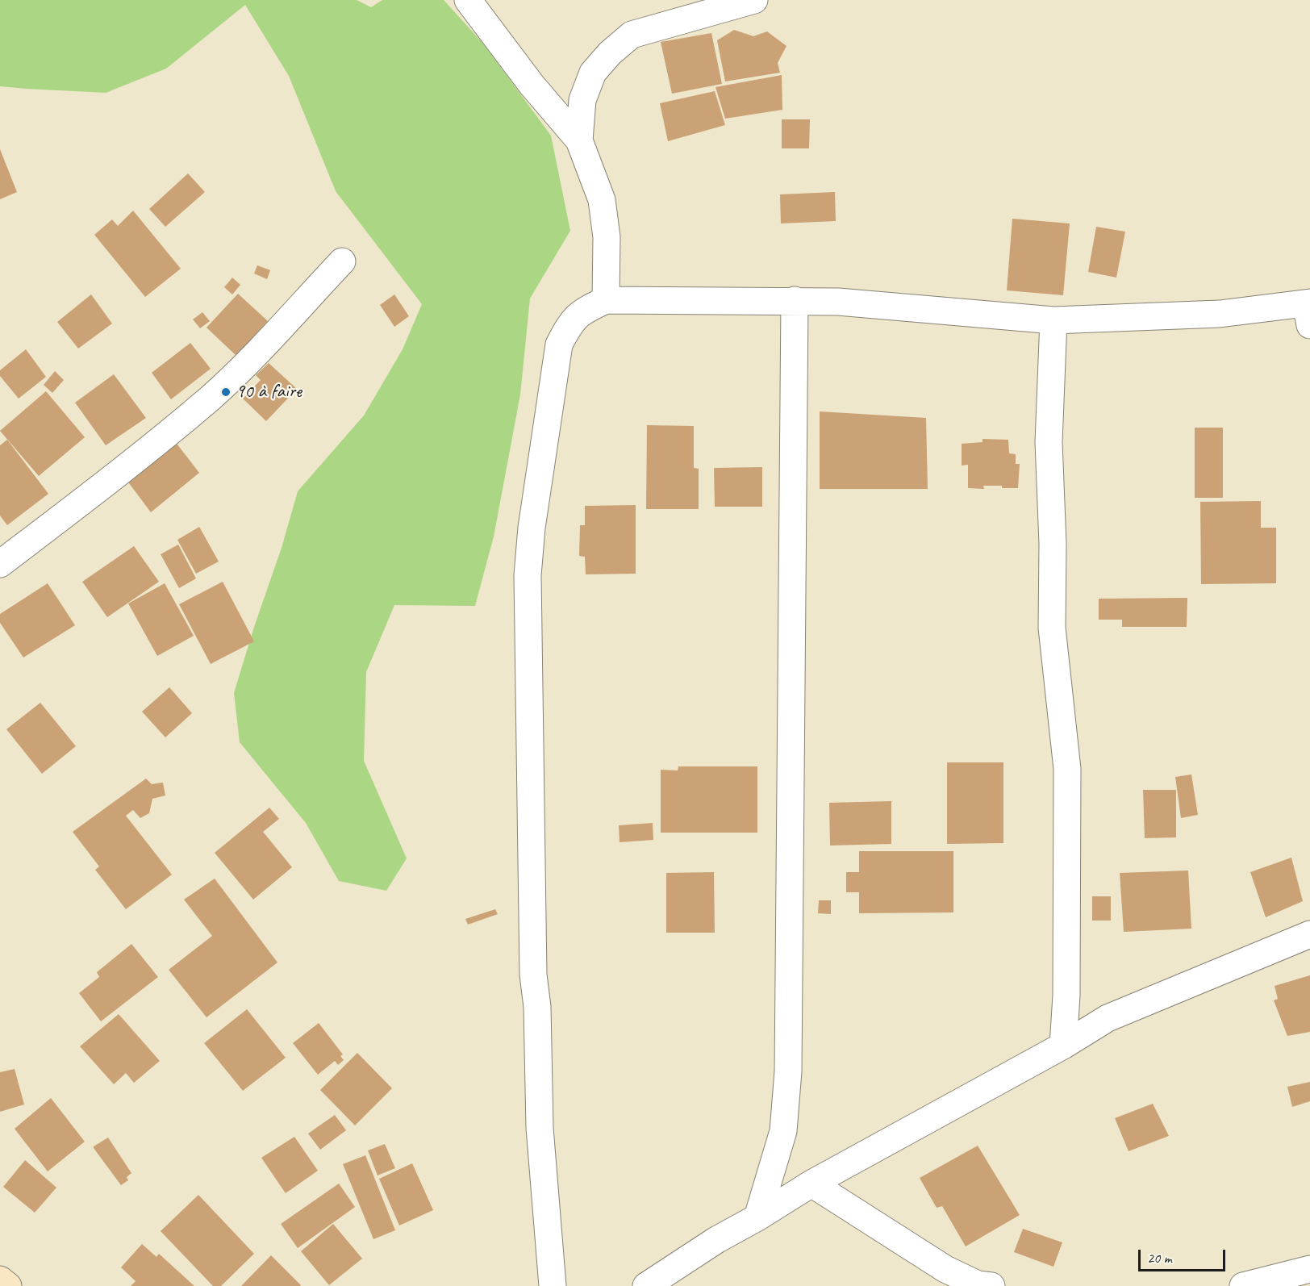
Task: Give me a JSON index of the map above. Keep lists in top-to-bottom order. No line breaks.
{"places":["90 à faire"],"scale_bar":"20 m"}
